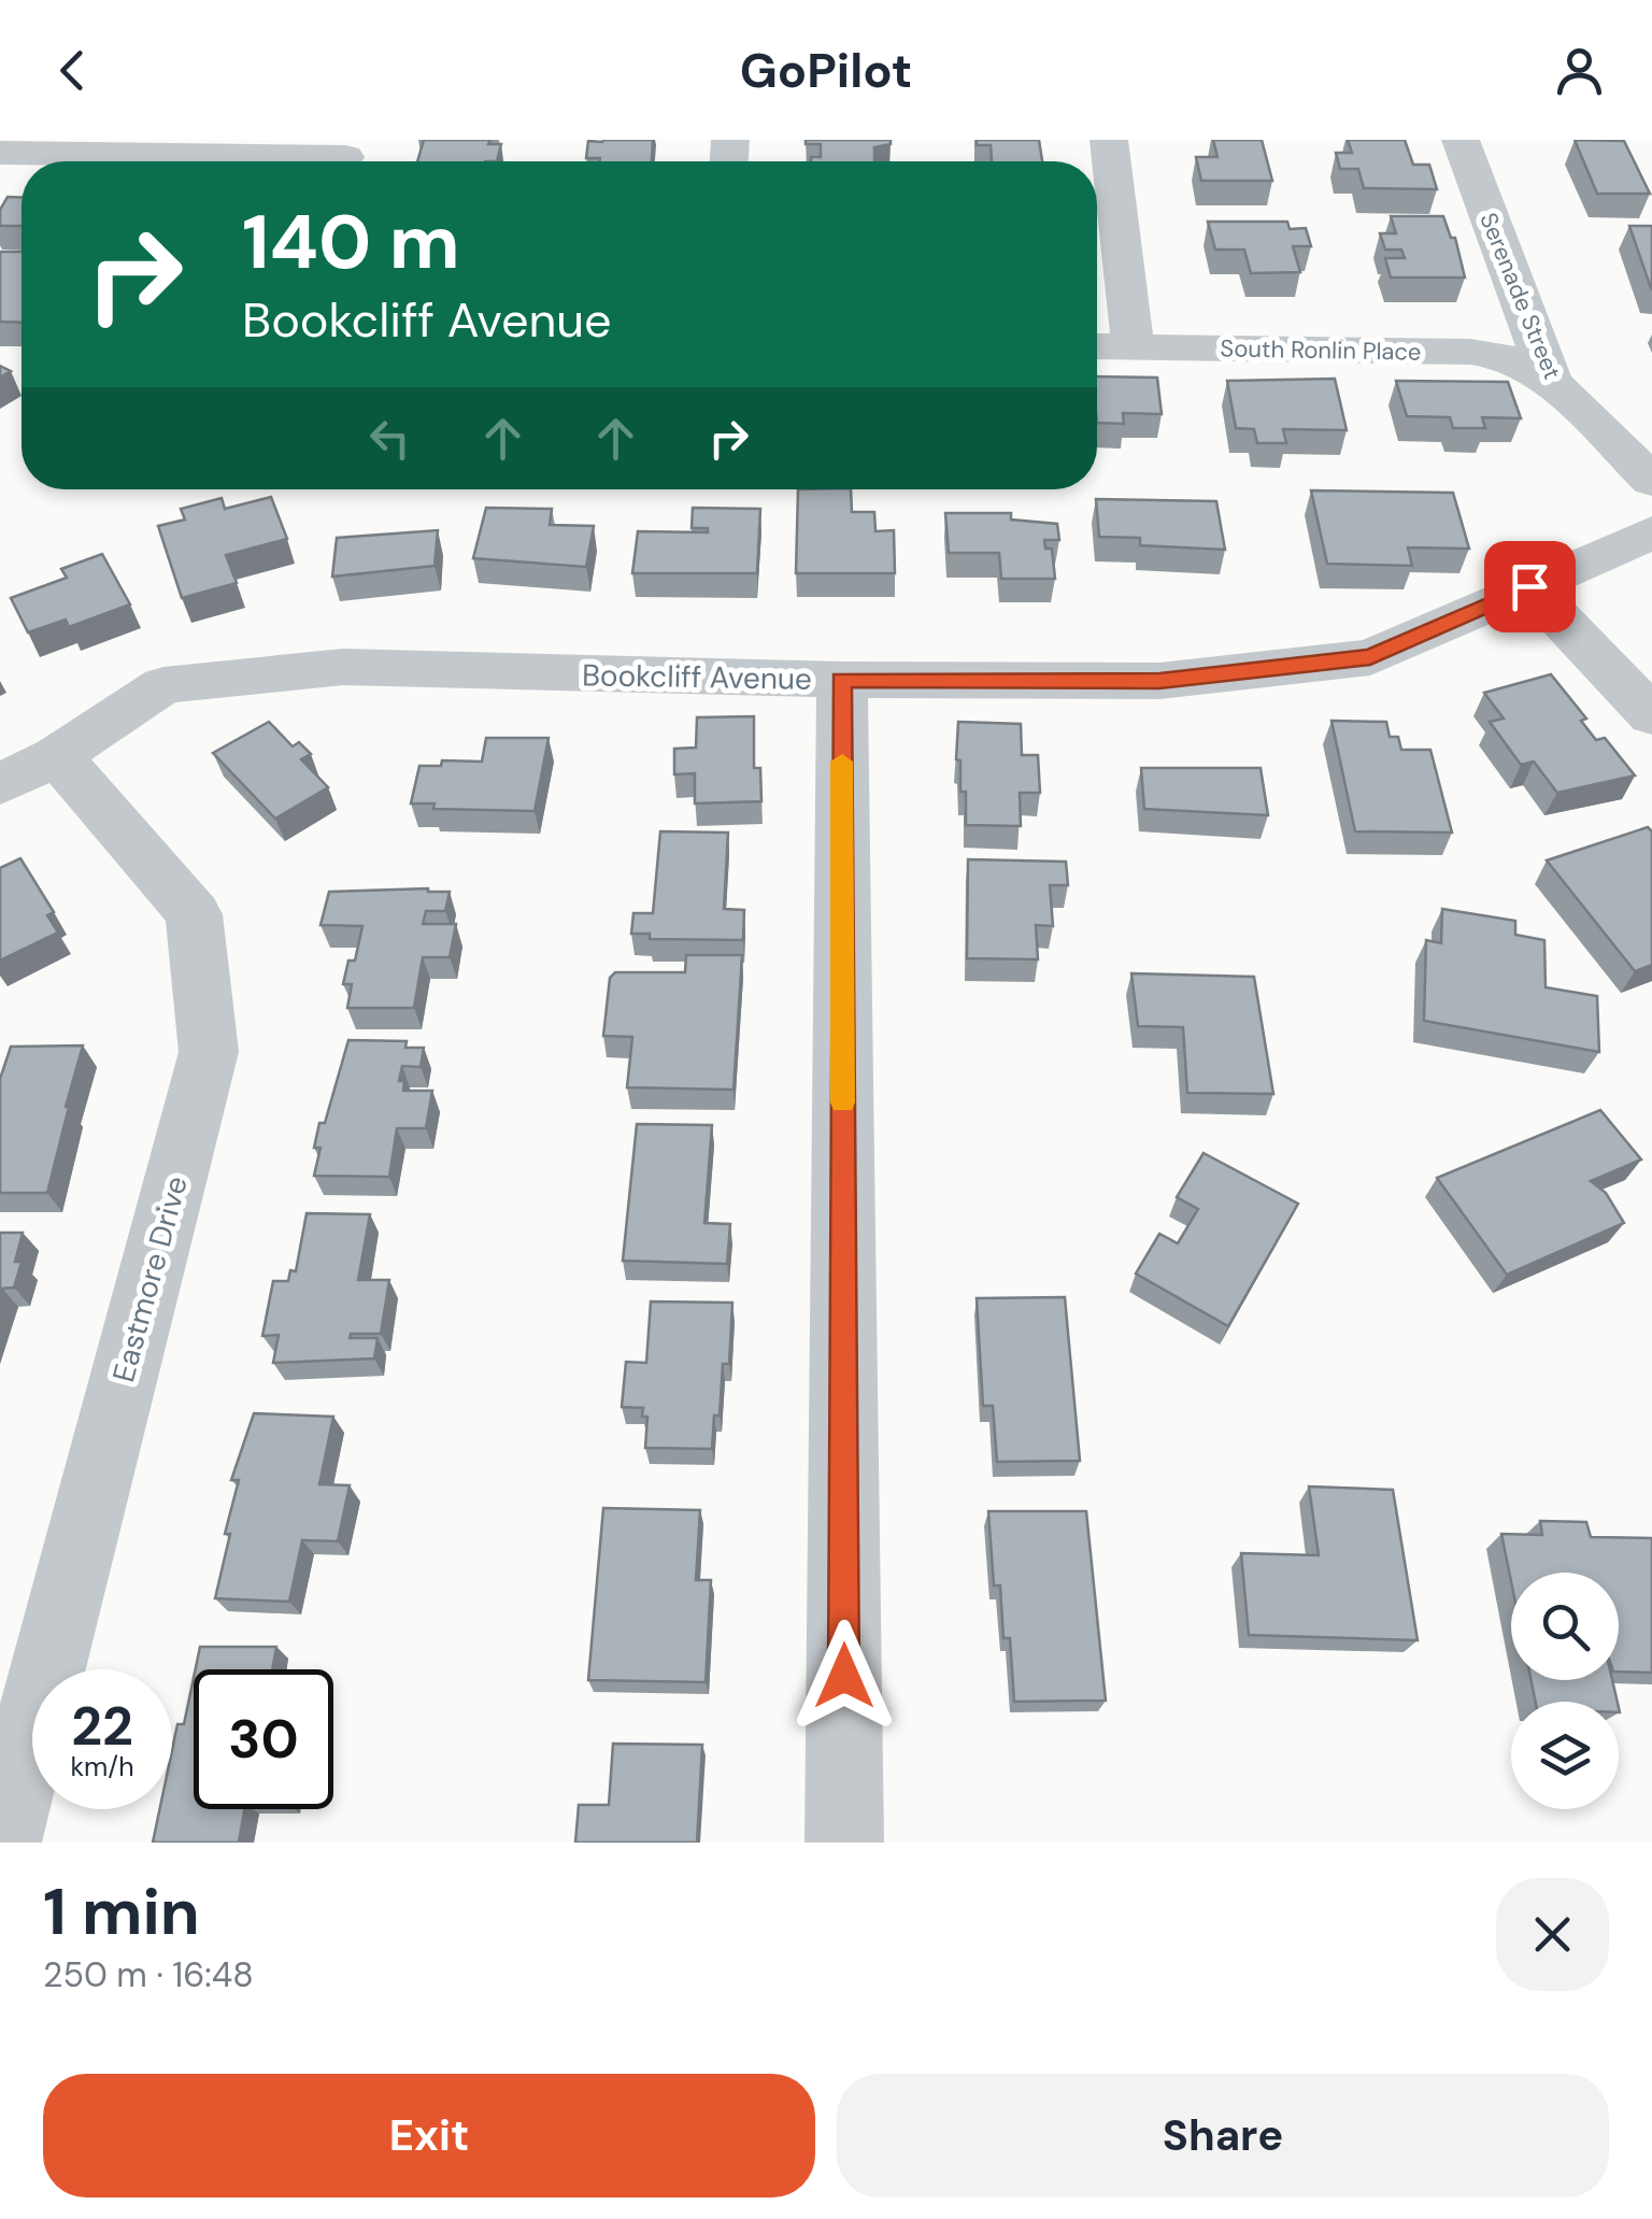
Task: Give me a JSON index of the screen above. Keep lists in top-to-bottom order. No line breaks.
{"streets":{"street":["Serenade Street","South Ronlin Place","Bookcliff Avenue","Eastmore Drive"]},"crossings":[["Serenade Street","South Ronlin Place"],["Bookcliff Avenue","Eastmore Drive"]],"page":{"header":"GoPilot","turn":["140 m","Bookcliff Avenue"],"speed":"22 km/h","limit":"30","heading":["1 min","250 m · 16:48"],"buttons":["Exit","Share"]}}
